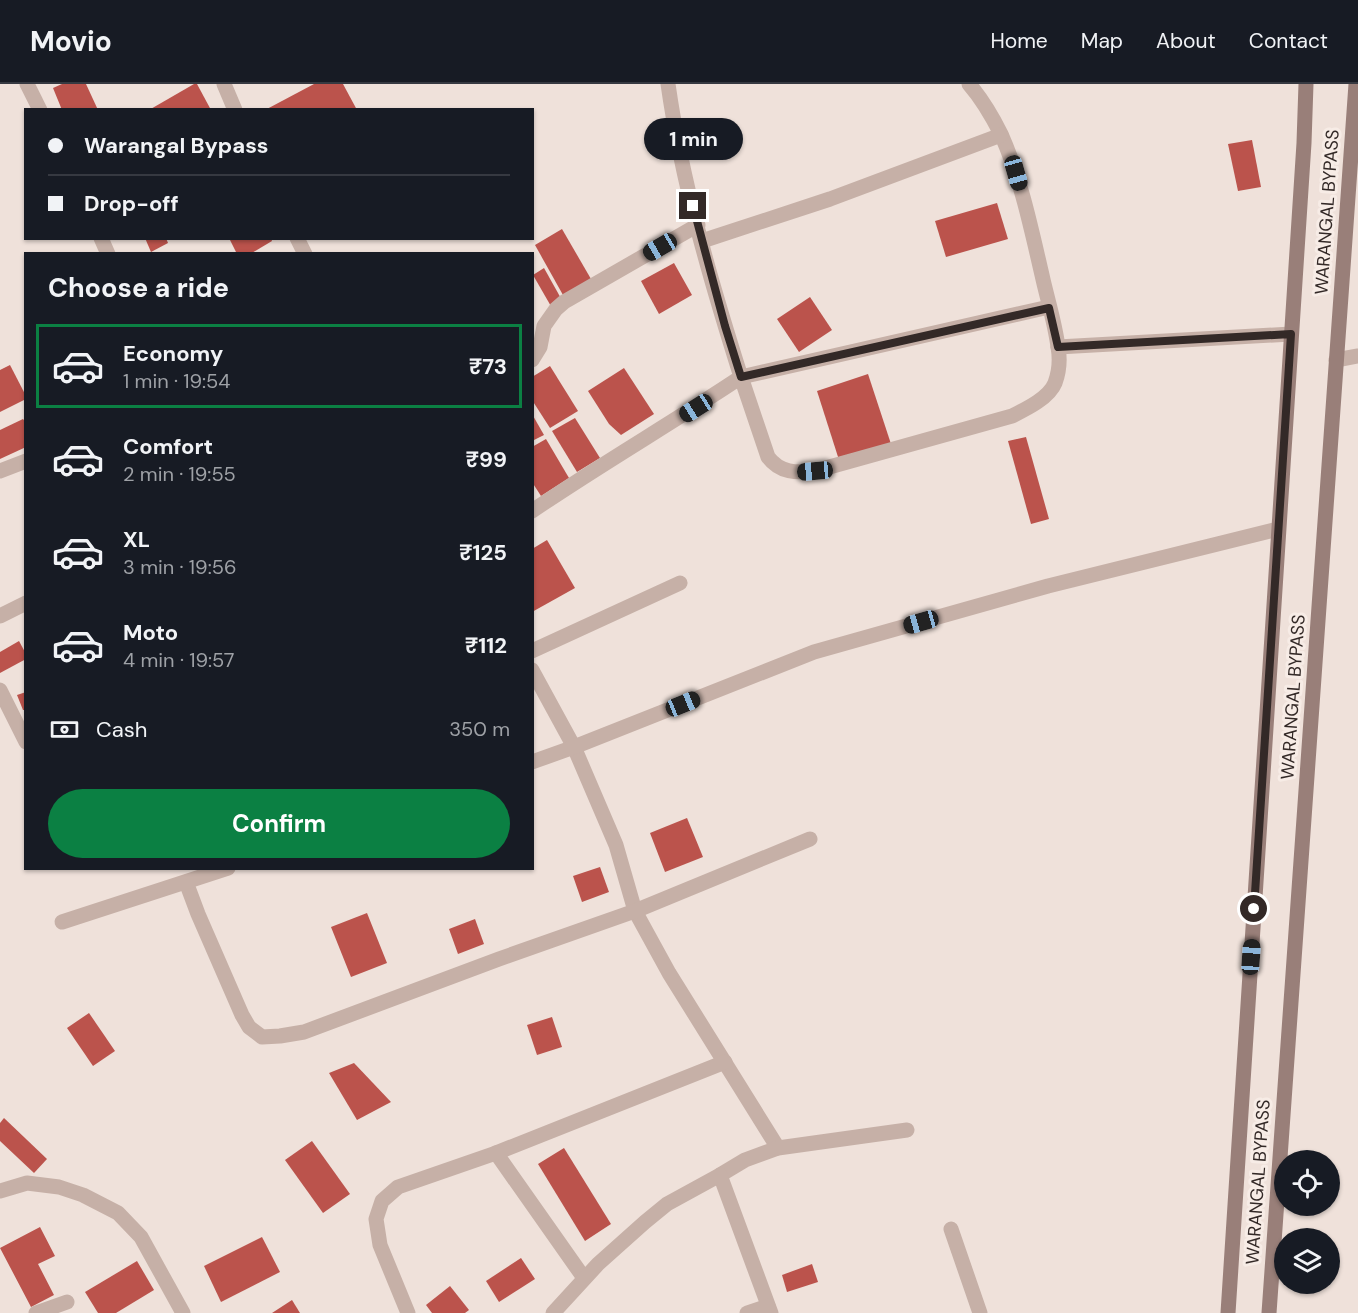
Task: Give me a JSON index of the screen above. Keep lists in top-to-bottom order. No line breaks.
{"streets":{"main road":["WARANGAL BYPASS"]},"page":{"header":"Movio","nav":["Home","Map","About","Contact"],"banner":["Warangal Bypass","Drop-off"],"bubble":"1 min","heading":"Choose a ride","list":[{"name":"Economy","note":"1 min · 19:54","value":"₹73"},{"name":"Comfort","note":"2 min · 19:55","value":"₹99"},{"name":"XL","note":"3 min · 19:56","value":"₹125"},{"name":"Moto","note":"4 min · 19:57","value":"₹112"}],"pay":["Cash","350 m"],"buttons":"Confirm"}}
